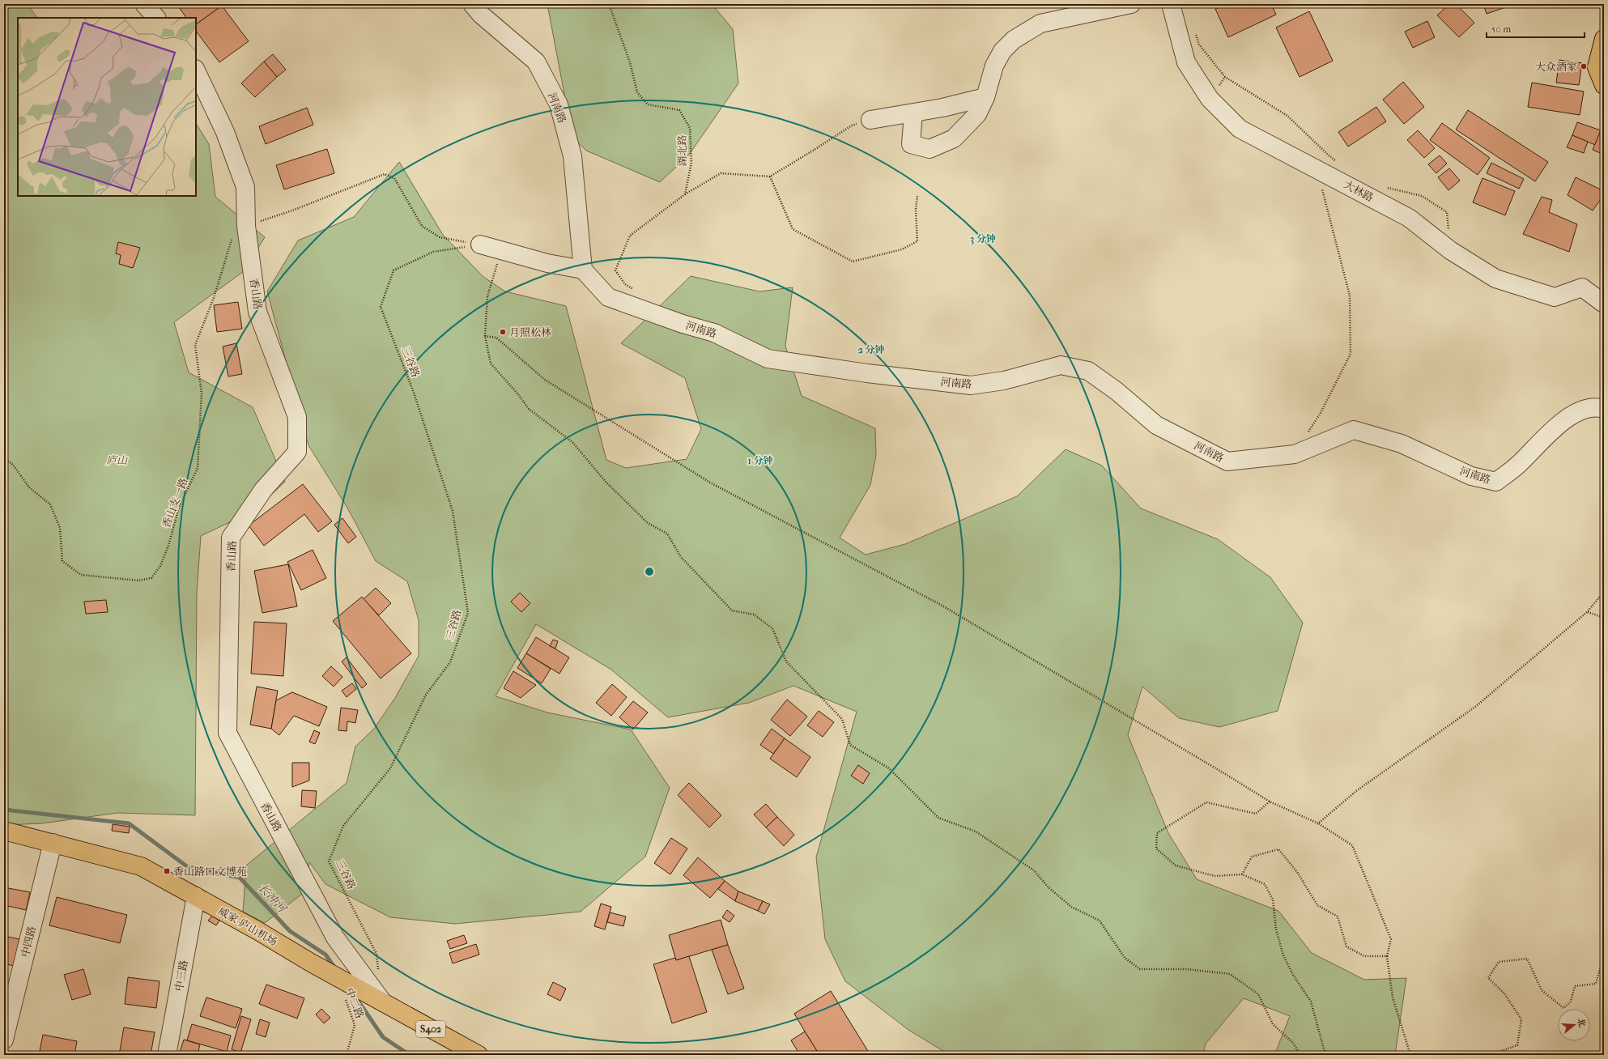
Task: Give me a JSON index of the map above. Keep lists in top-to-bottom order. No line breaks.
{"streets":{"main road":["威家-庐山机场","S402"],"street":["河南路","大林路","香山路","中四路","中三路"],"path":["湖北路","三谷路","香山支一路","中二路"]},"crossings":[["香山路","香山支一路"],["香山路","威家-庐山机场"],["三谷路","香山支一路"],["威家-庐山机场","中四路"],["威家-庐山机场","中三路"],["威家-庐山机场","中二路"]],"water":["长冲河"],"parks":["庐山"],"places":{"other":["大众酒家","月照松林"],"transit":["香山路口文博苑"]},"scale_bar":"50 m","north":"right","rings":["3 分钟","2 分钟","1 分钟"]}
